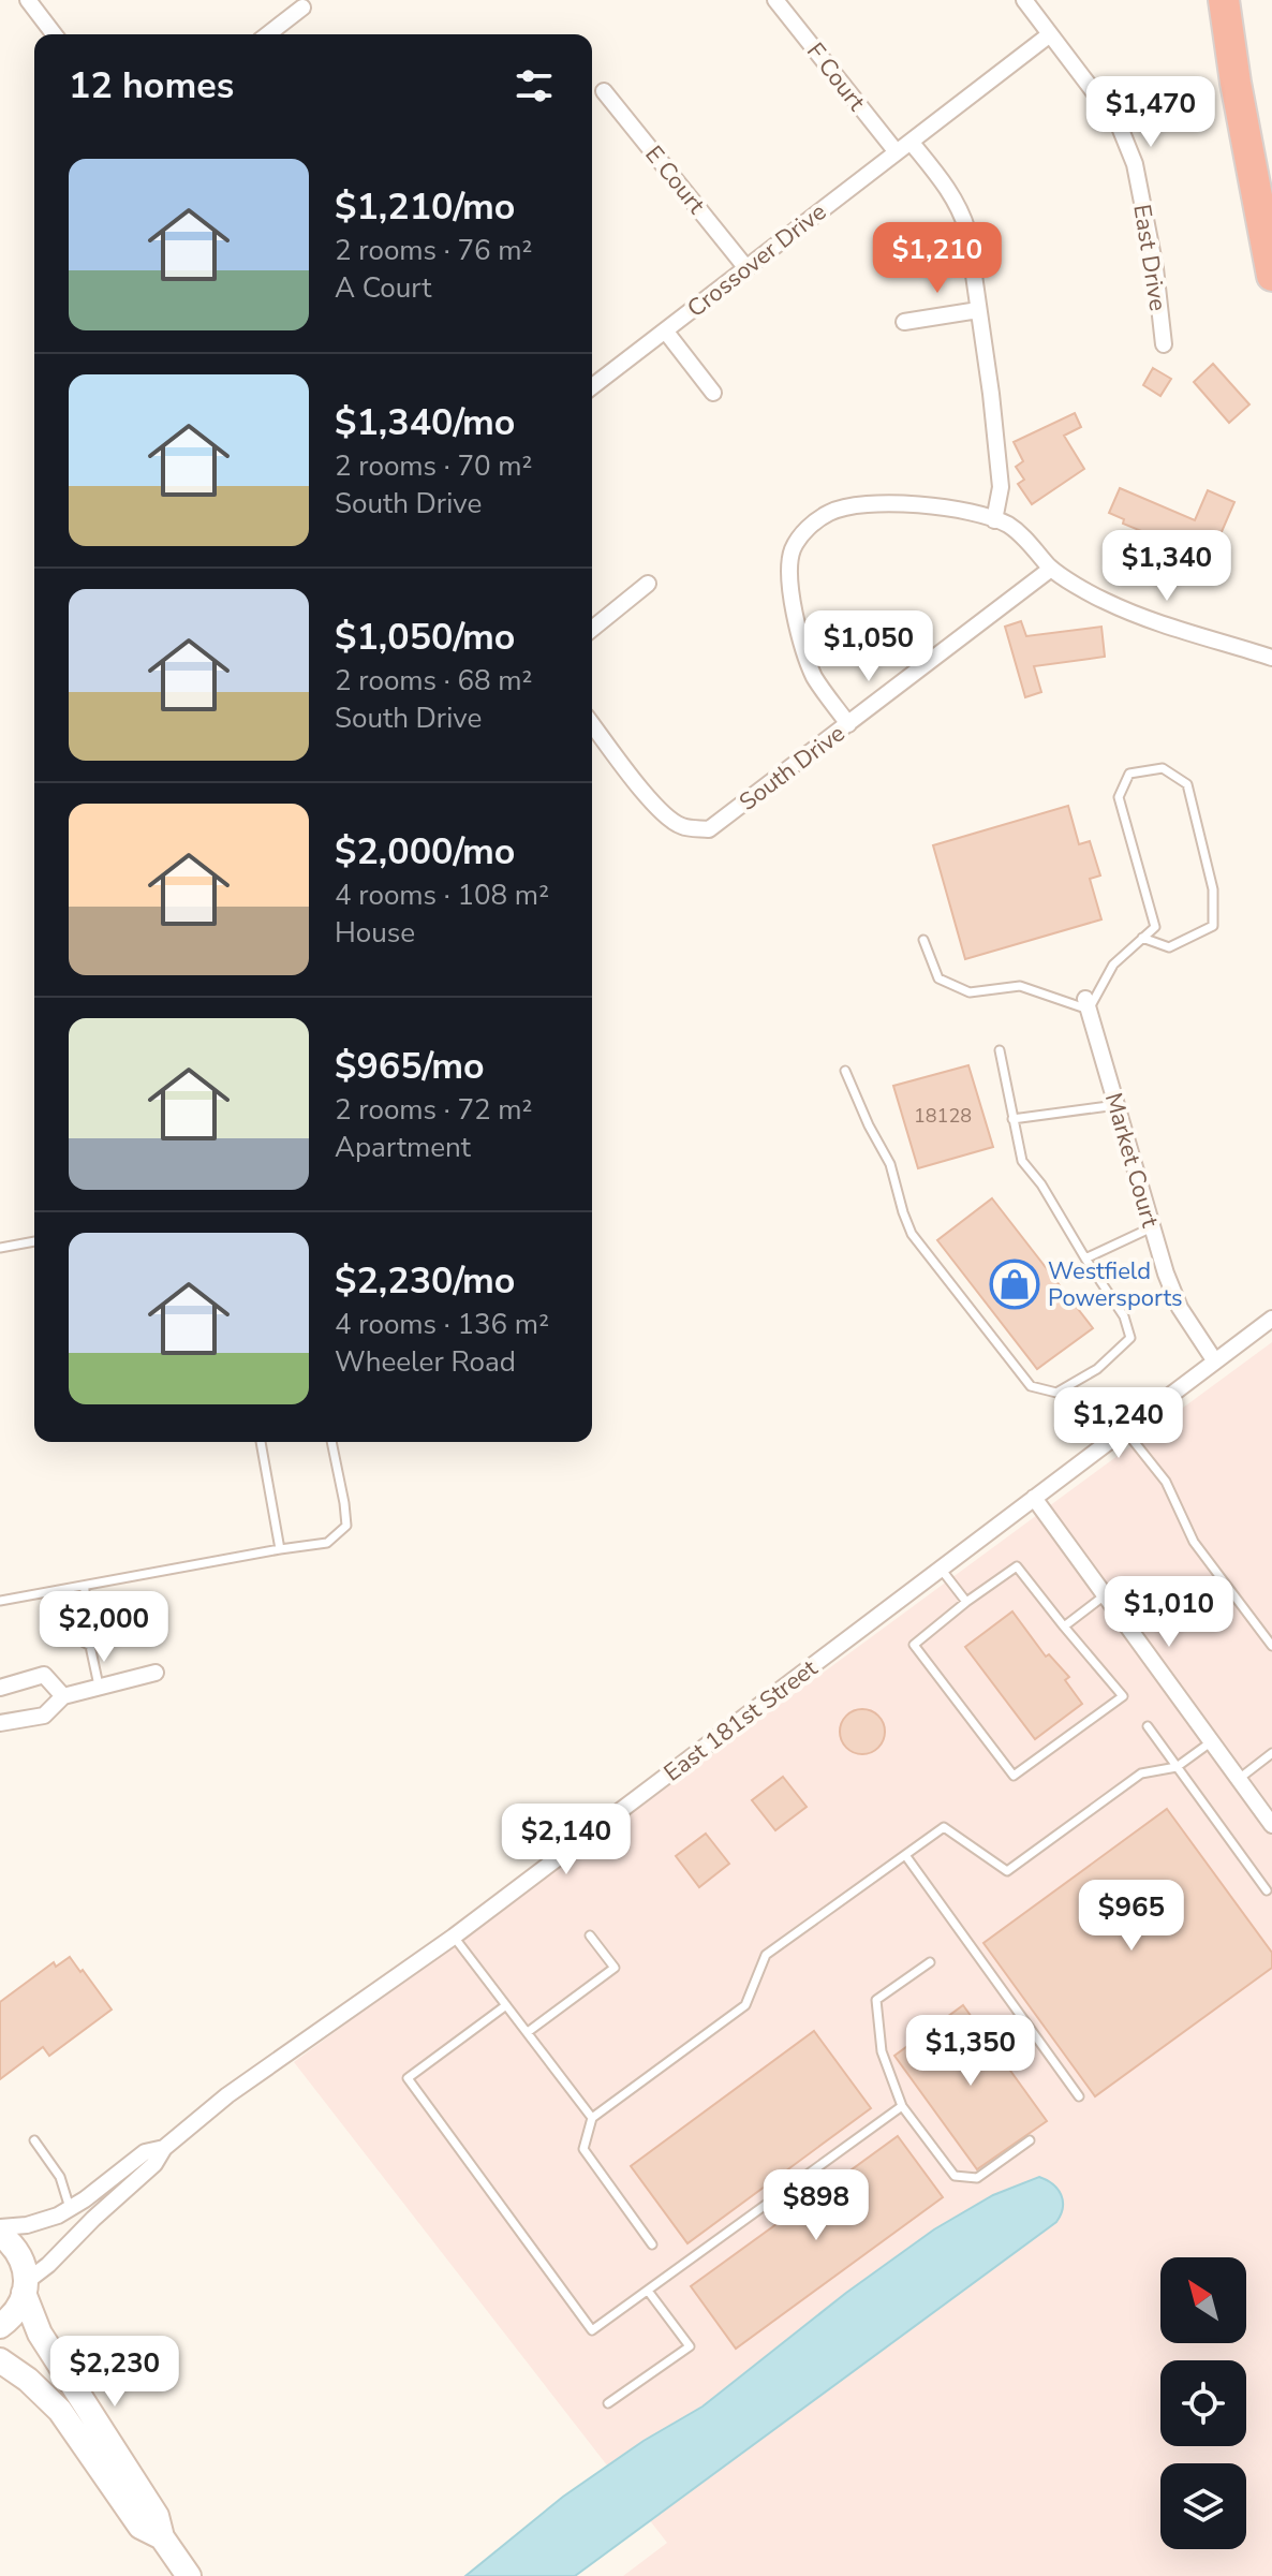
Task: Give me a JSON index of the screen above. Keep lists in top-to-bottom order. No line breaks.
{"streets":{"street":["F Court","E Court","East Drive","Crossover Drive","South Drive","Market Court","East 181st Street"]},"crossings":[["F Court","Crossover Drive"],["E Court","Crossover Drive"],["East Drive","Crossover Drive"],["Market Court","East 181st Street"]],"places":{"shop":["Westfield Powersports"]},"house_numbers":["18128"],"north":"top left","page":{"heading":"12 homes","price":["$1,470","$1,210","$1,340","$1,050","$1,240","$1,010","$2,000","$2,140","$965","$1,350","$898","$2,230"],"list":[{"name":"$1,210/mo","note":"2 rooms · 76 m² · A Court"},{"name":"$1,340/mo","note":"2 rooms · 70 m² · South Drive"},{"name":"$1,050/mo","note":"2 rooms · 68 m² · South Drive"},{"name":"$2,000/mo","note":"4 rooms · 108 m² · House"},{"name":"$965/mo","note":"2 rooms · 72 m² · Apartment"},{"name":"$2,230/mo","note":"4 rooms · 136 m² · Wheeler Road"}]}}
